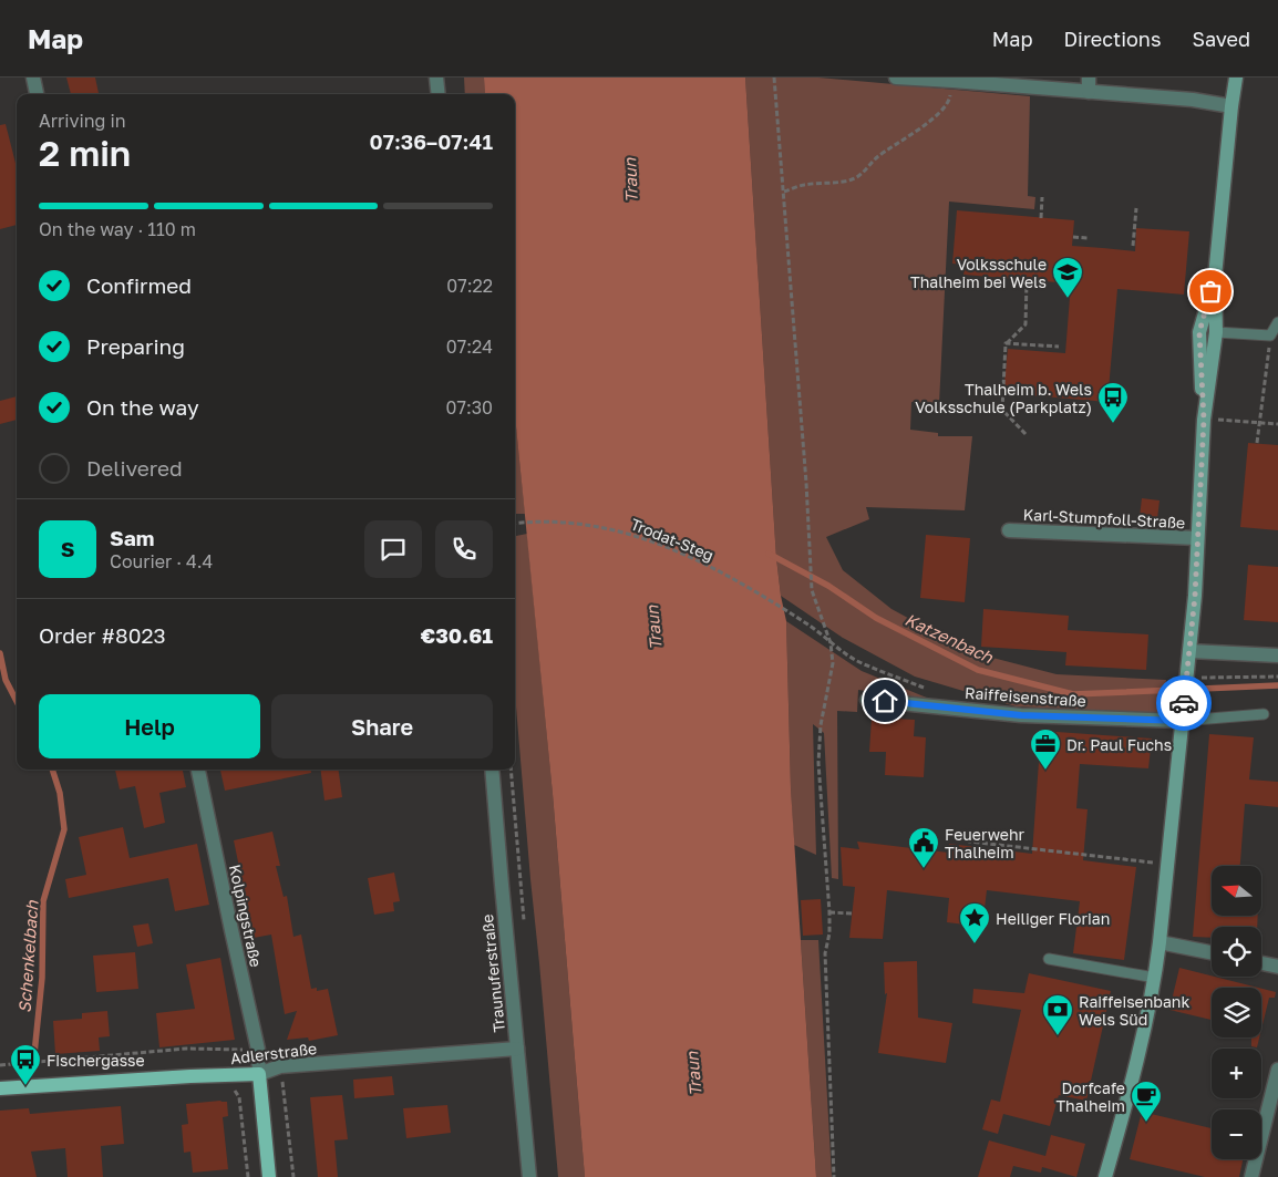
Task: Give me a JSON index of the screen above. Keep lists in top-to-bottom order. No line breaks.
{"streets":{"main road":["Adlerstraße"],"street":["Karl-Stumpfoll-Straße","Raiffeisenstraße","Kolpingstraße","Traunuferstraße"],"path":["Trodat-Steg"]},"crossings":[["Kolpingstraße","Adlerstraße"],["Traunuferstraße","Adlerstraße"]],"water":["Traun","Katzenbach","Schenkelbach"],"places":{"school or university":["Volksschule Thalheim bei Wels"],"bus stop":["Thalheim b. Wels Volksschule (Parkplatz)","Fischergasse"],"office":["Dr. Paul Fuchs"],"public building":["Feuerwehr Thalheim"],"place":["Heiliger Florian"],"bank":["Raiffeisenbank Wels Süd"],"cafe":["Dorfcafe Thalheim"]},"north":"left","page":{"header":"Map","nav":["Map","Directions","Saved"],"heading":["2 min","Arriving in","07:36–07:41"],"panel":["Sam","Courier · 4.4","Order #8023","€30.61"],"bar":"On the way · 110 m","list":[["Confirmed","07:22"],["Preparing","07:24"],["On the way","07:30"],"Delivered"],"round":"S","buttons":["Help","Share"],"map_buttons":["+","−"]}}
